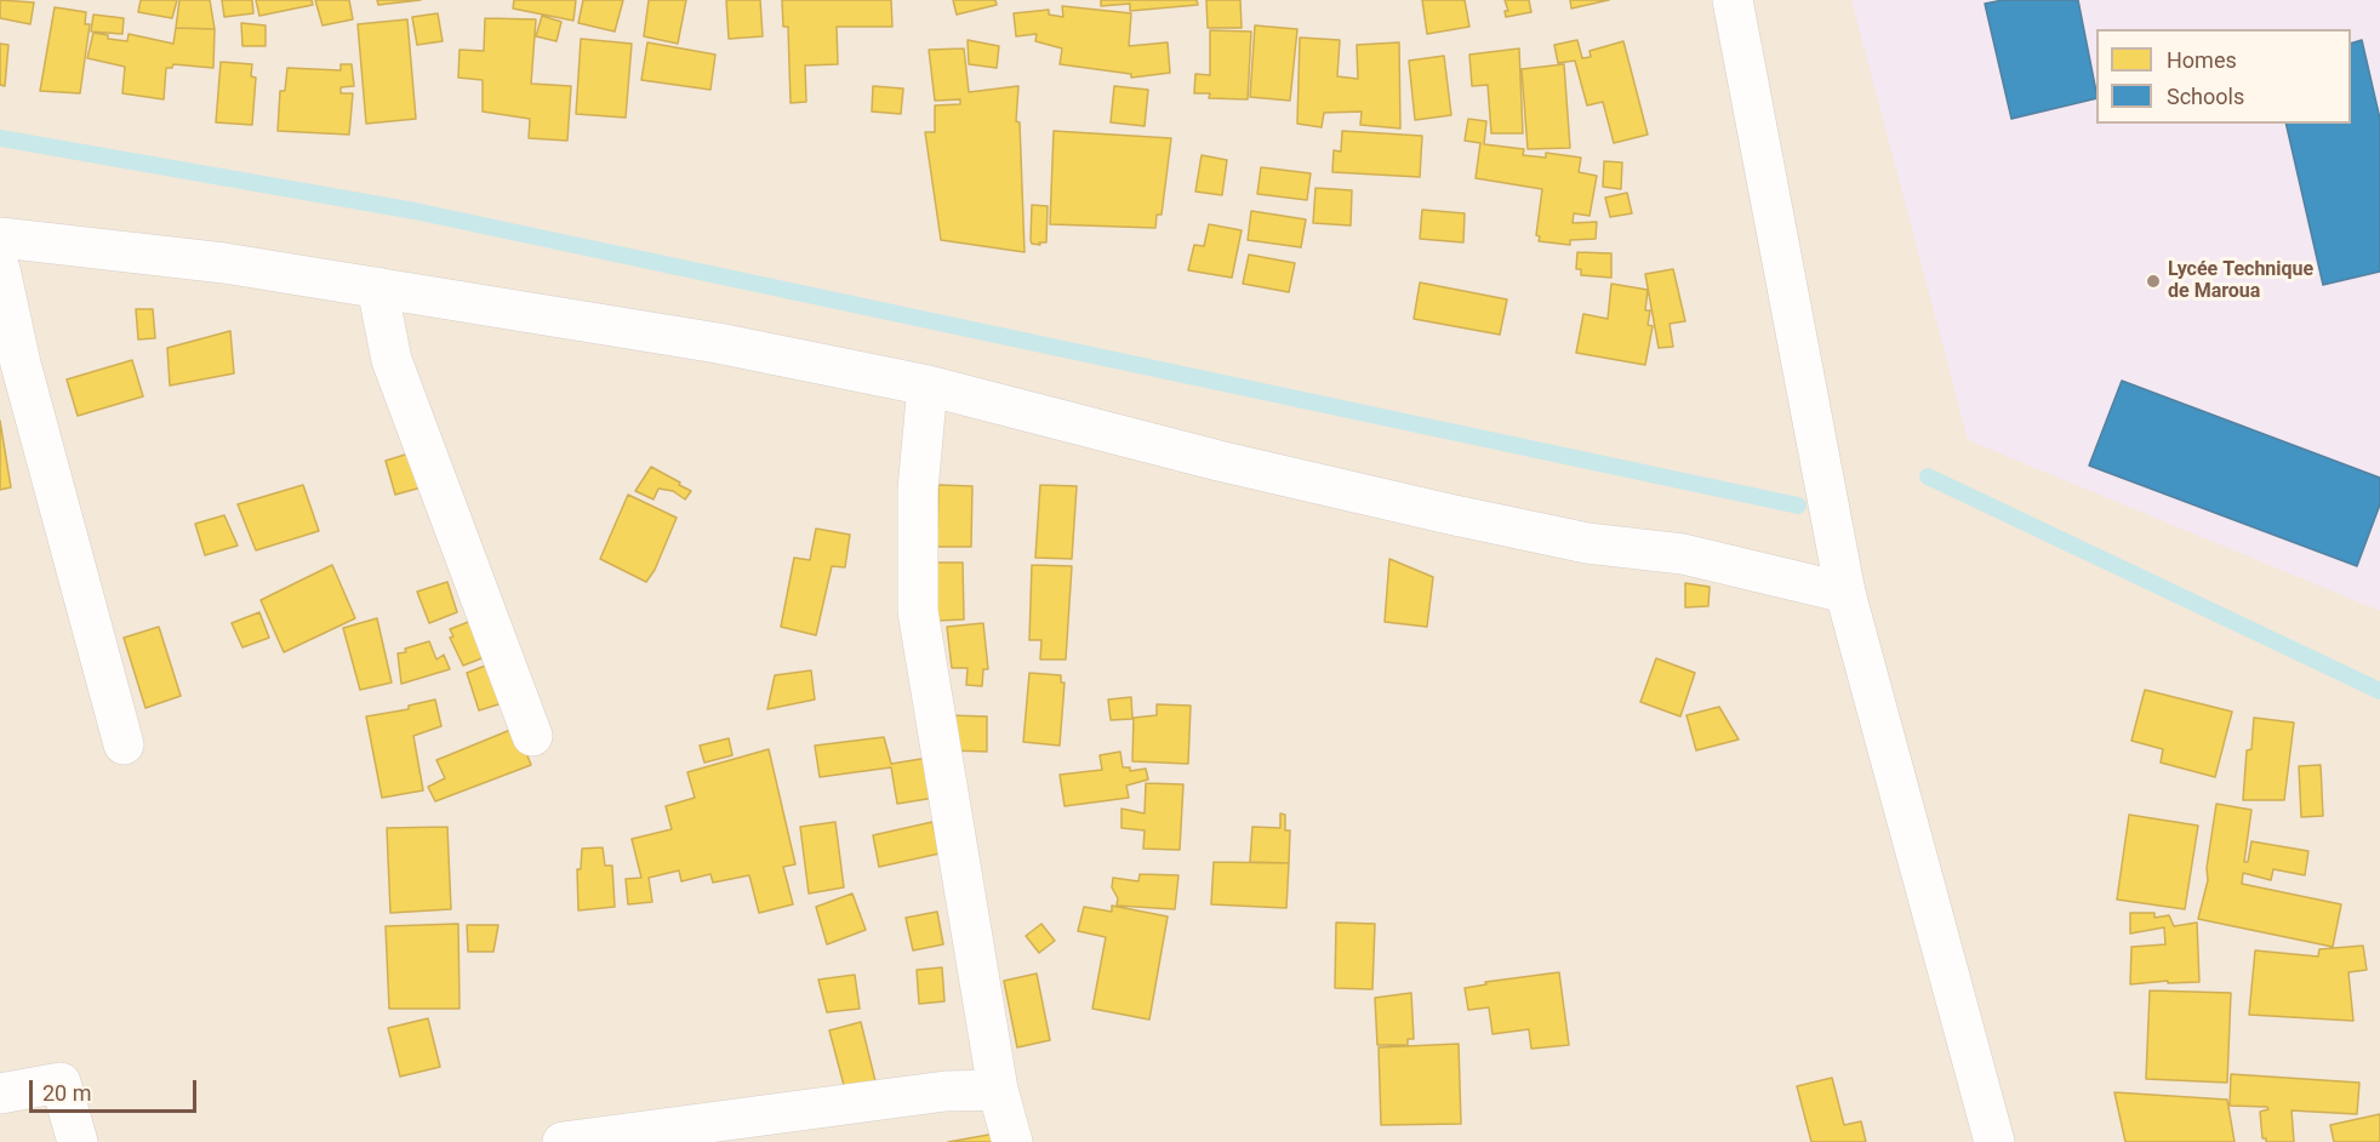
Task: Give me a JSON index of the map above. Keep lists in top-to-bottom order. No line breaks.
{"places":["Lycée Technique de Maroua"],"legend":["Homes","Schools"],"scale_bar":"20 m"}
